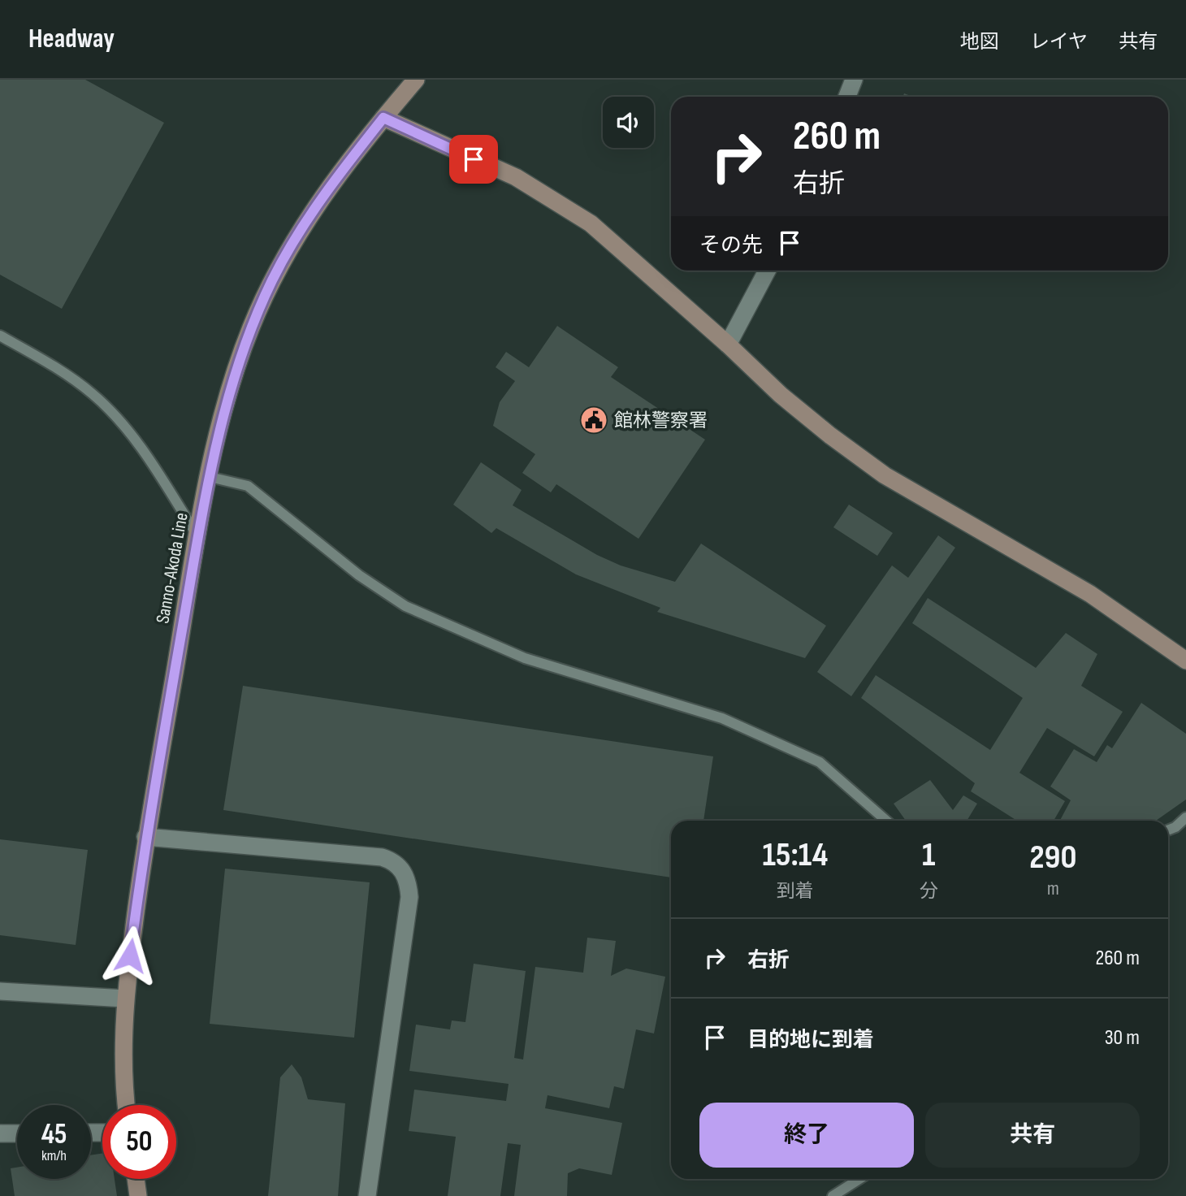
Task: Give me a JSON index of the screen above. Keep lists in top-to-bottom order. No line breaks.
{"streets":{"main road":["Sanno-Akoda Line"]},"places":{"public building":["館林警察署"]},"page":{"header":"Headway","nav":["地図","レイヤ","共有"],"turn":["260 m","右折"],"then":"その先","eta":["15:14","到着","1","分","290","m"],"list":[{"name":"右折","value":"260 m"},{"name":"目的地に到着","value":"30 m"}],"buttons":["終了","共有"],"speed":"45 km/h","limit":"50"}}
